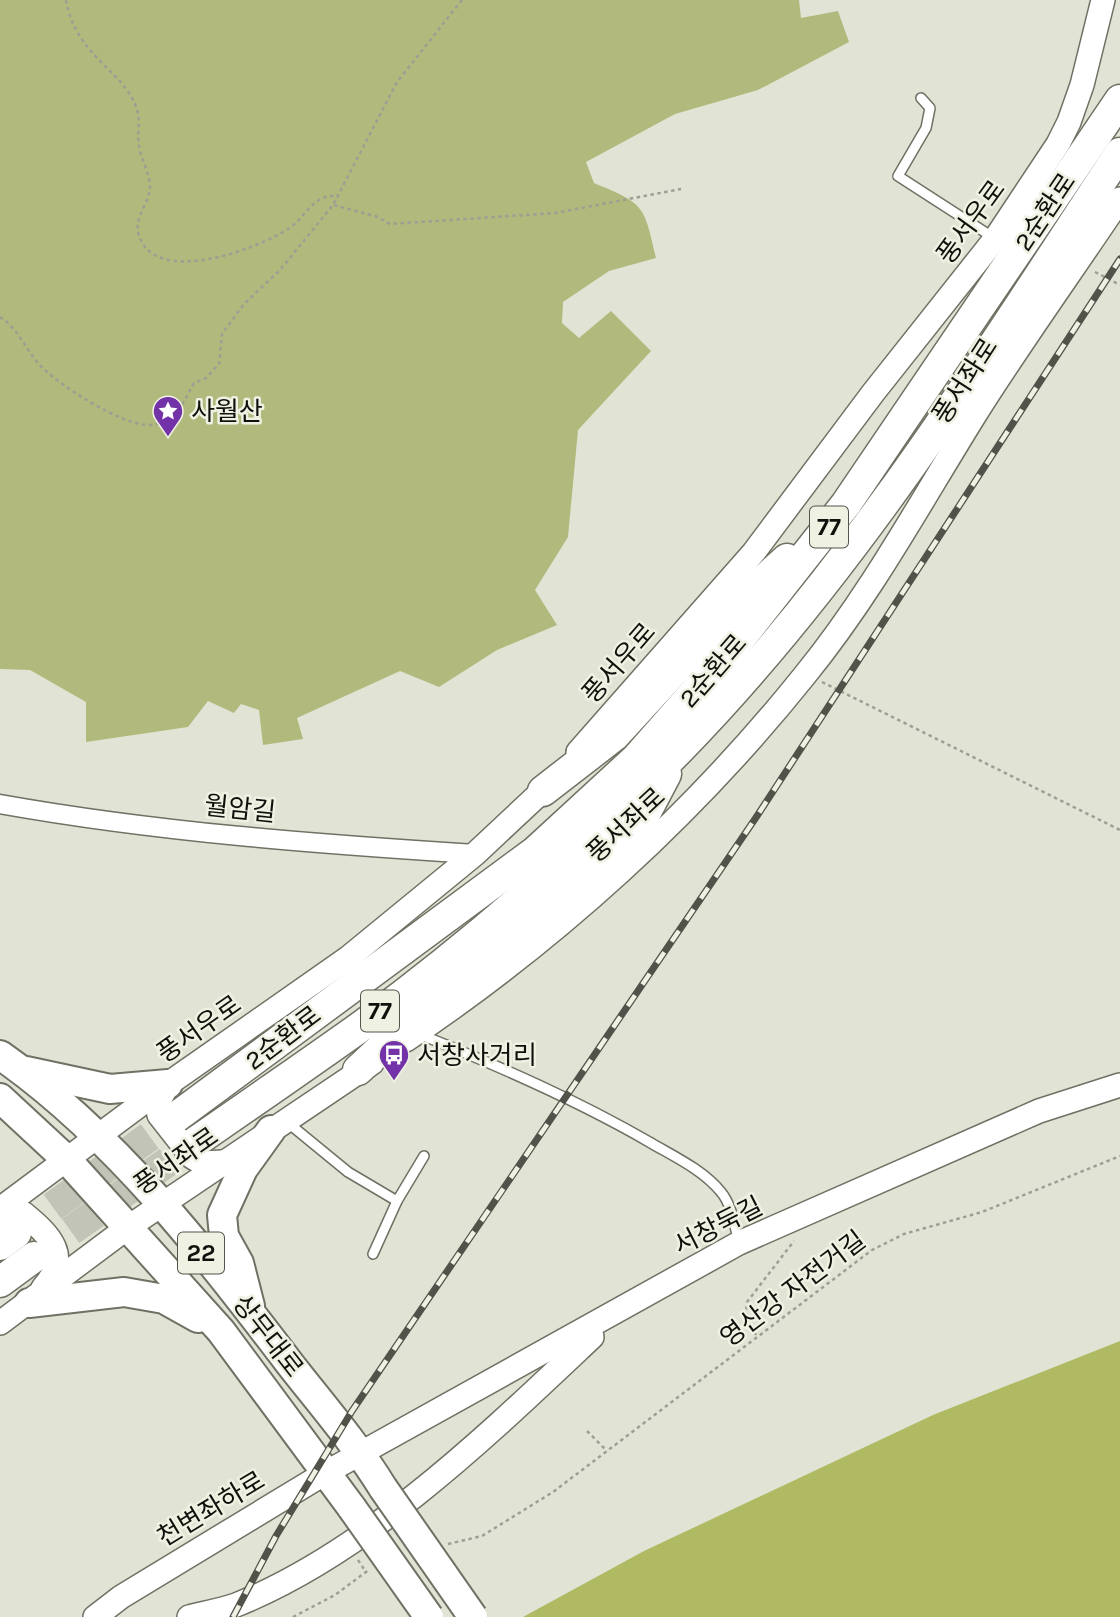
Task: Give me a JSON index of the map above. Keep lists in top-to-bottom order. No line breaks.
{"streets":{"highway":["2순환로","77"],"main road":["22","상무대로"],"street":["풍서우로","풍서좌로","월암길","서창둑길","천변좌하로"],"path":["영산강 자전거길"]},"crossings":[["2순환로","풍서좌로"],["풍서우로","월암길"],["풍서우로","상무대로"],["풍서좌로","상무대로"],["서창둑길","상무대로"],["서창둑길","천변좌하로"],["상무대로","천변좌하로"]],"places":{"place":["사월산"],"bus stop":["서창사거리"]}}
